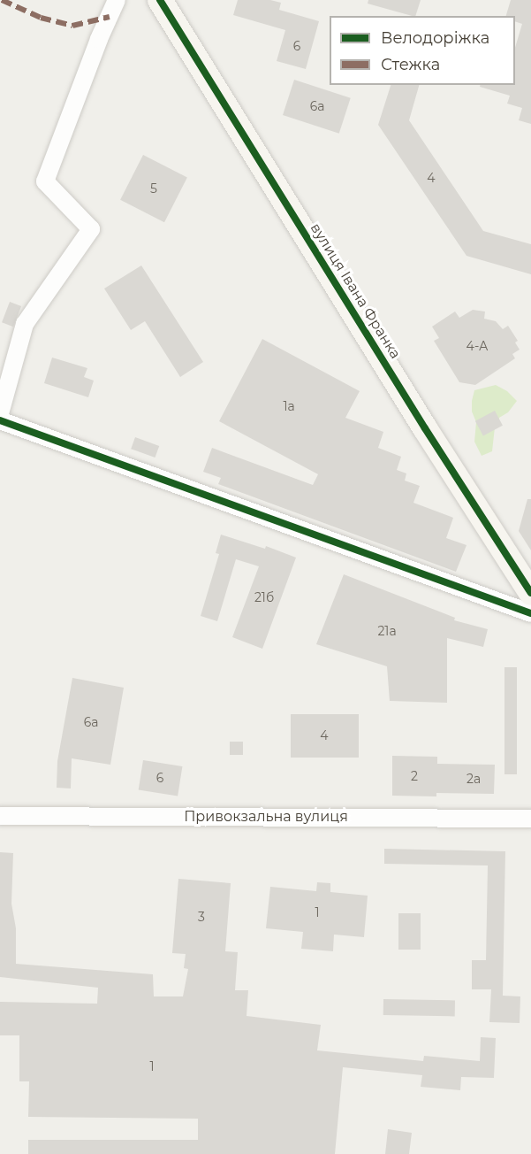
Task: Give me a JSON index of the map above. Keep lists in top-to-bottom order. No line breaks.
{"streets":{"street":["вулиця Івана Франка","Привокзальна вулиця"]},"house_numbers":["6","6а","4","5","4-А","1а","21б","21а","6а","4","2","6","2а","1","3","1"],"legend":["Велодоріжка","Стежка"]}
